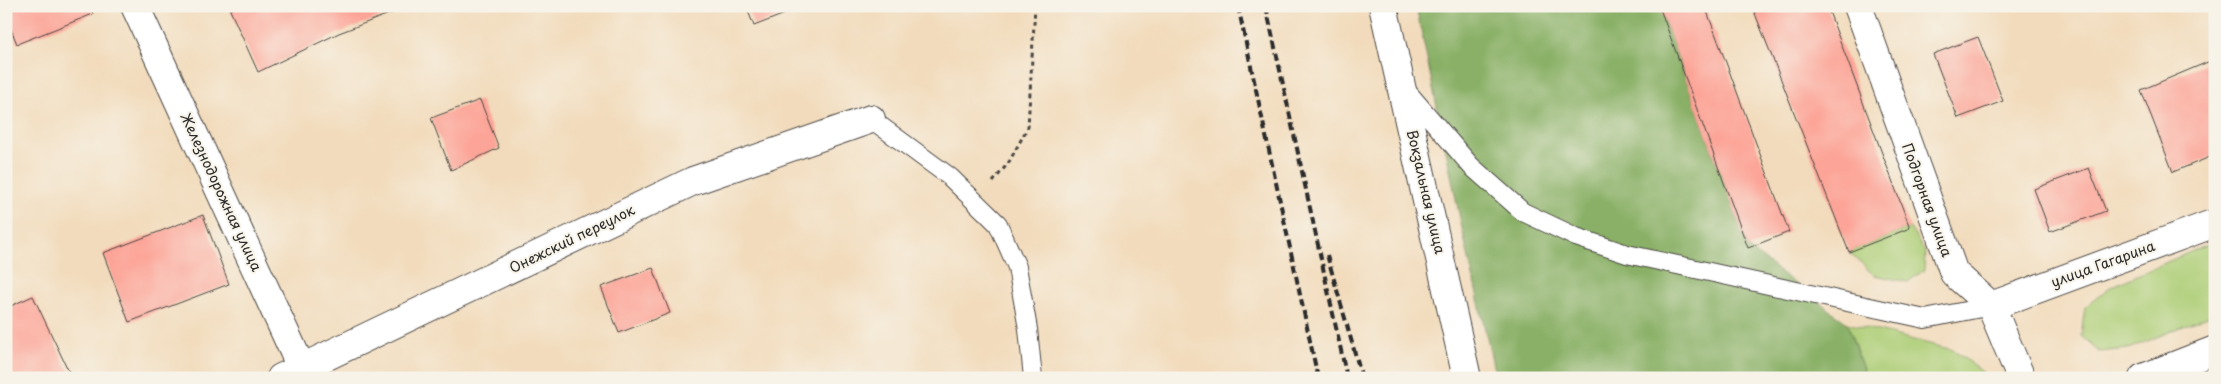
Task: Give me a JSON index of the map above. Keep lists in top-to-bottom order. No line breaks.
{"streets":{"street":["Железнодорожная улица","Вокзальная улица","Подгорная улица","Онежский переулок","улица Гагарина"]},"crossings":[["Железнодорожная улица","Онежский переулок"],["Подгорная улица","улица Гагарина"]]}
